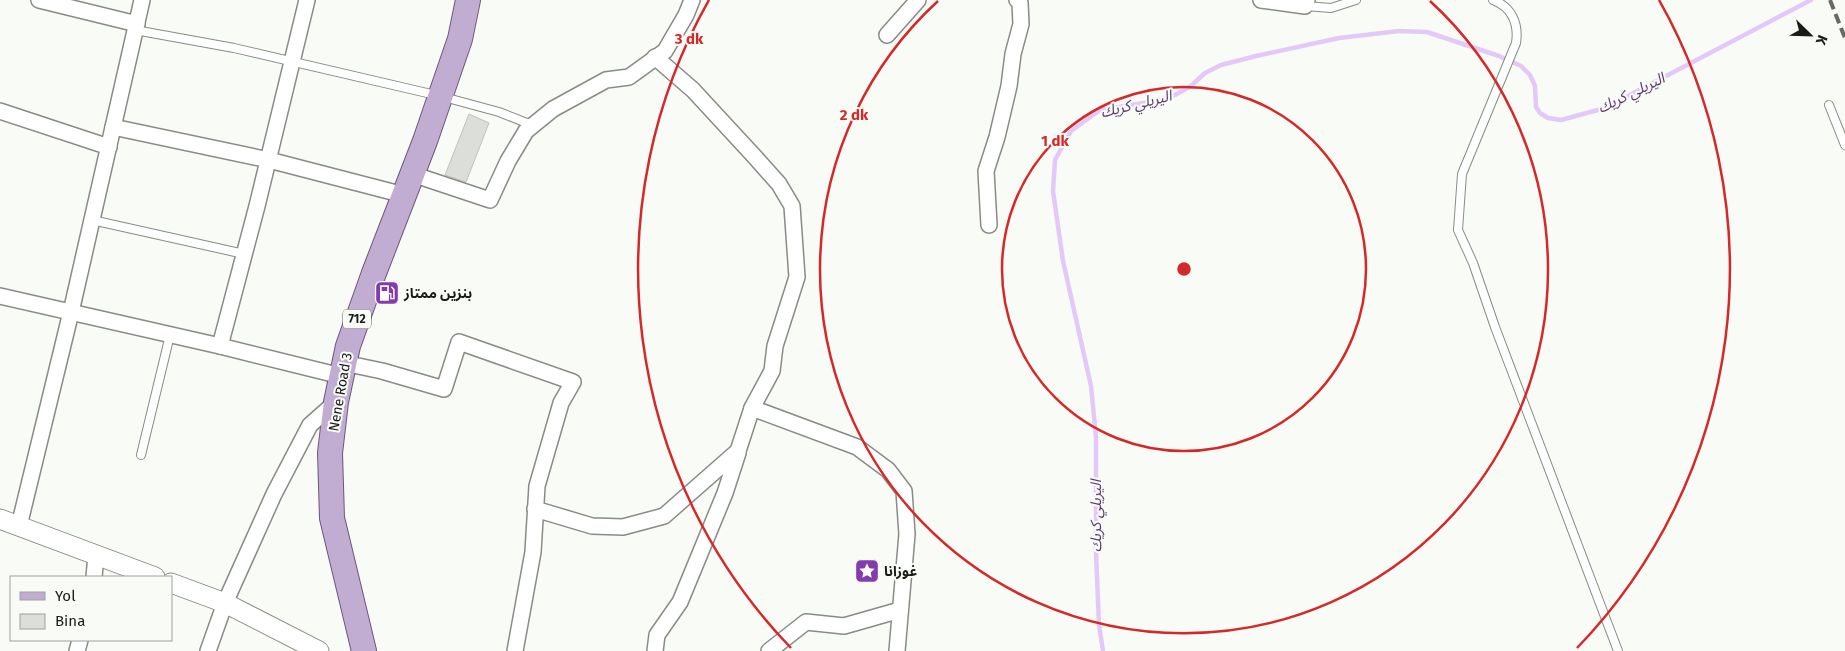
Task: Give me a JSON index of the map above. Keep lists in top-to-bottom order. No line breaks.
{"streets":{"main road":["712","Nene Road 3"]},"water":["اليريلي كريك"],"places":{"fuel station":["بنزين ممتاز"],"place":["غوزانا"]},"legend":["Yol","Bina"],"north":"bottom right","rings":["3 dk","2 dk","1 dk"]}
